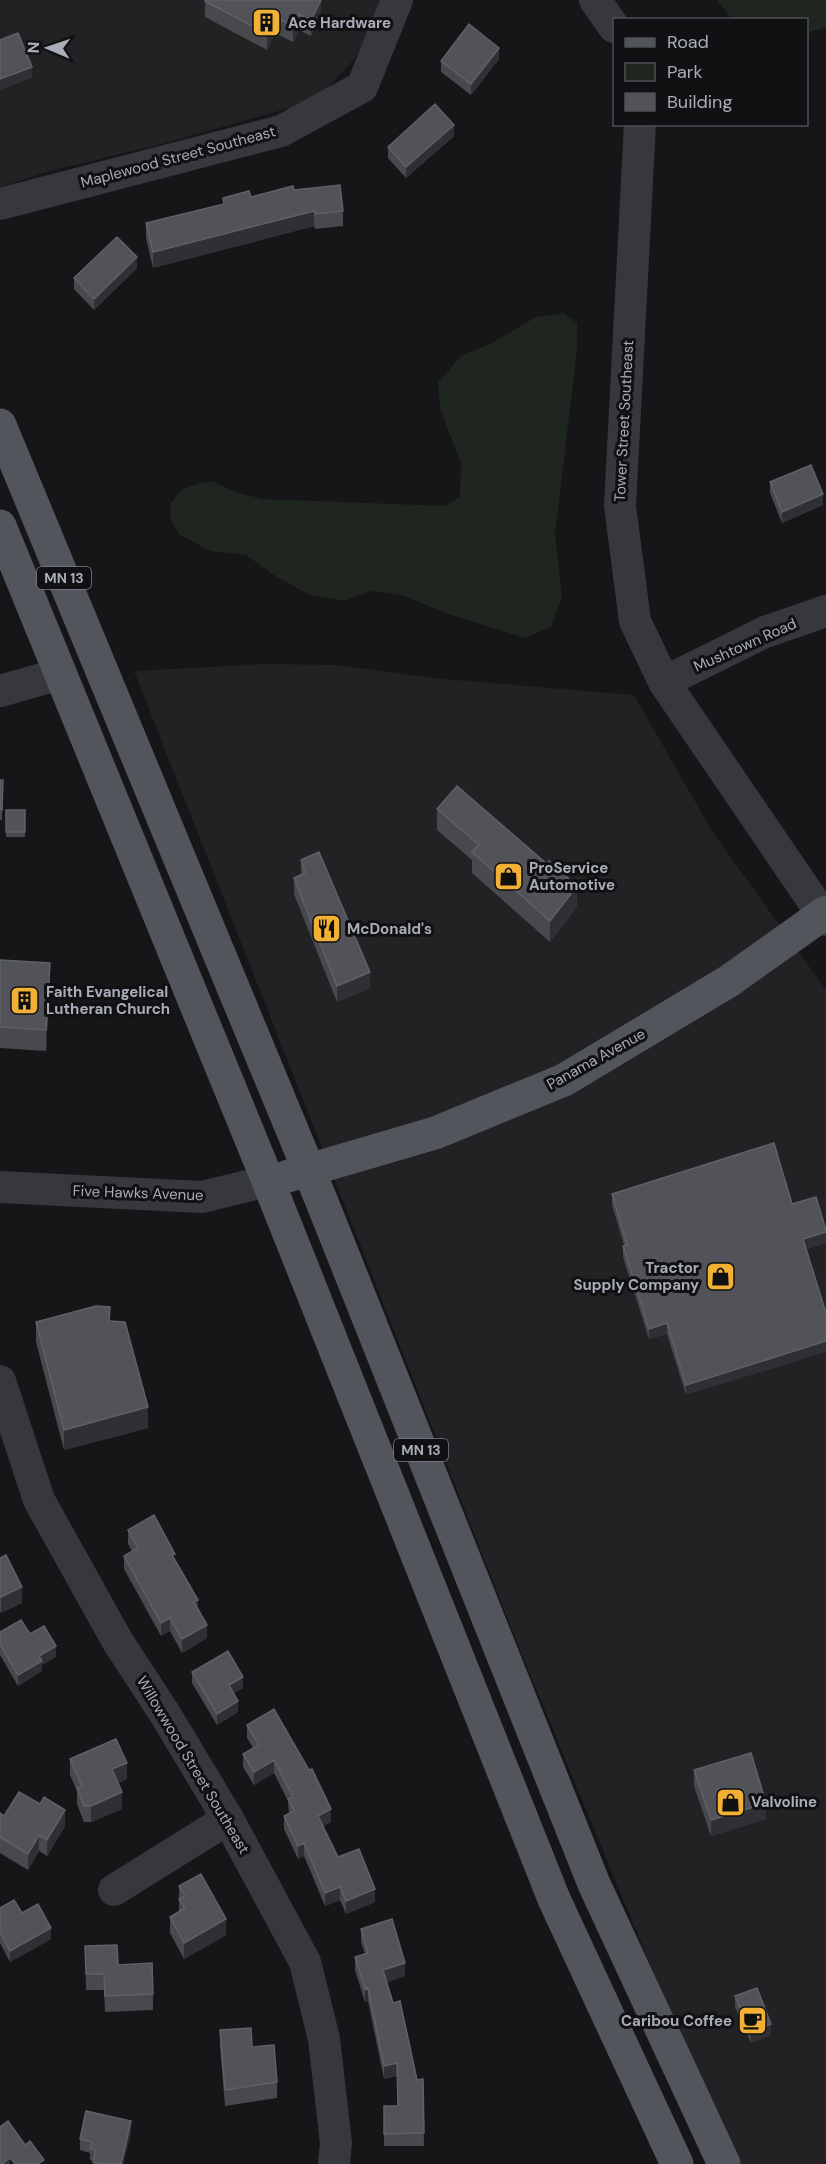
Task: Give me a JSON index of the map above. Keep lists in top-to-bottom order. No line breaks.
{"streets":{"main road":["MN 13","Panama Avenue","Five Hawks Avenue"],"street":["Maplewood Street Southeast","Tower Street Southeast","Mushtown Road","Willowwood Street Southeast"]},"crossings":[["Tower Street Southeast","Mushtown Road"],["Tower Street Southeast","Panama Avenue"],["MN 13","Panama Avenue"],["MN 13","Five Hawks Avenue"],["Panama Avenue","Five Hawks Avenue"]],"places":{"building":["Ace Hardware","Faith Evangelical Lutheran Church"],"shop":["ProService Automotive","Tractor Supply Company","Valvoline"],"restaurant":["McDonald's"],"cafe":["Caribou Coffee"]},"legend":["Road","Park","Building"],"north":"left"}
